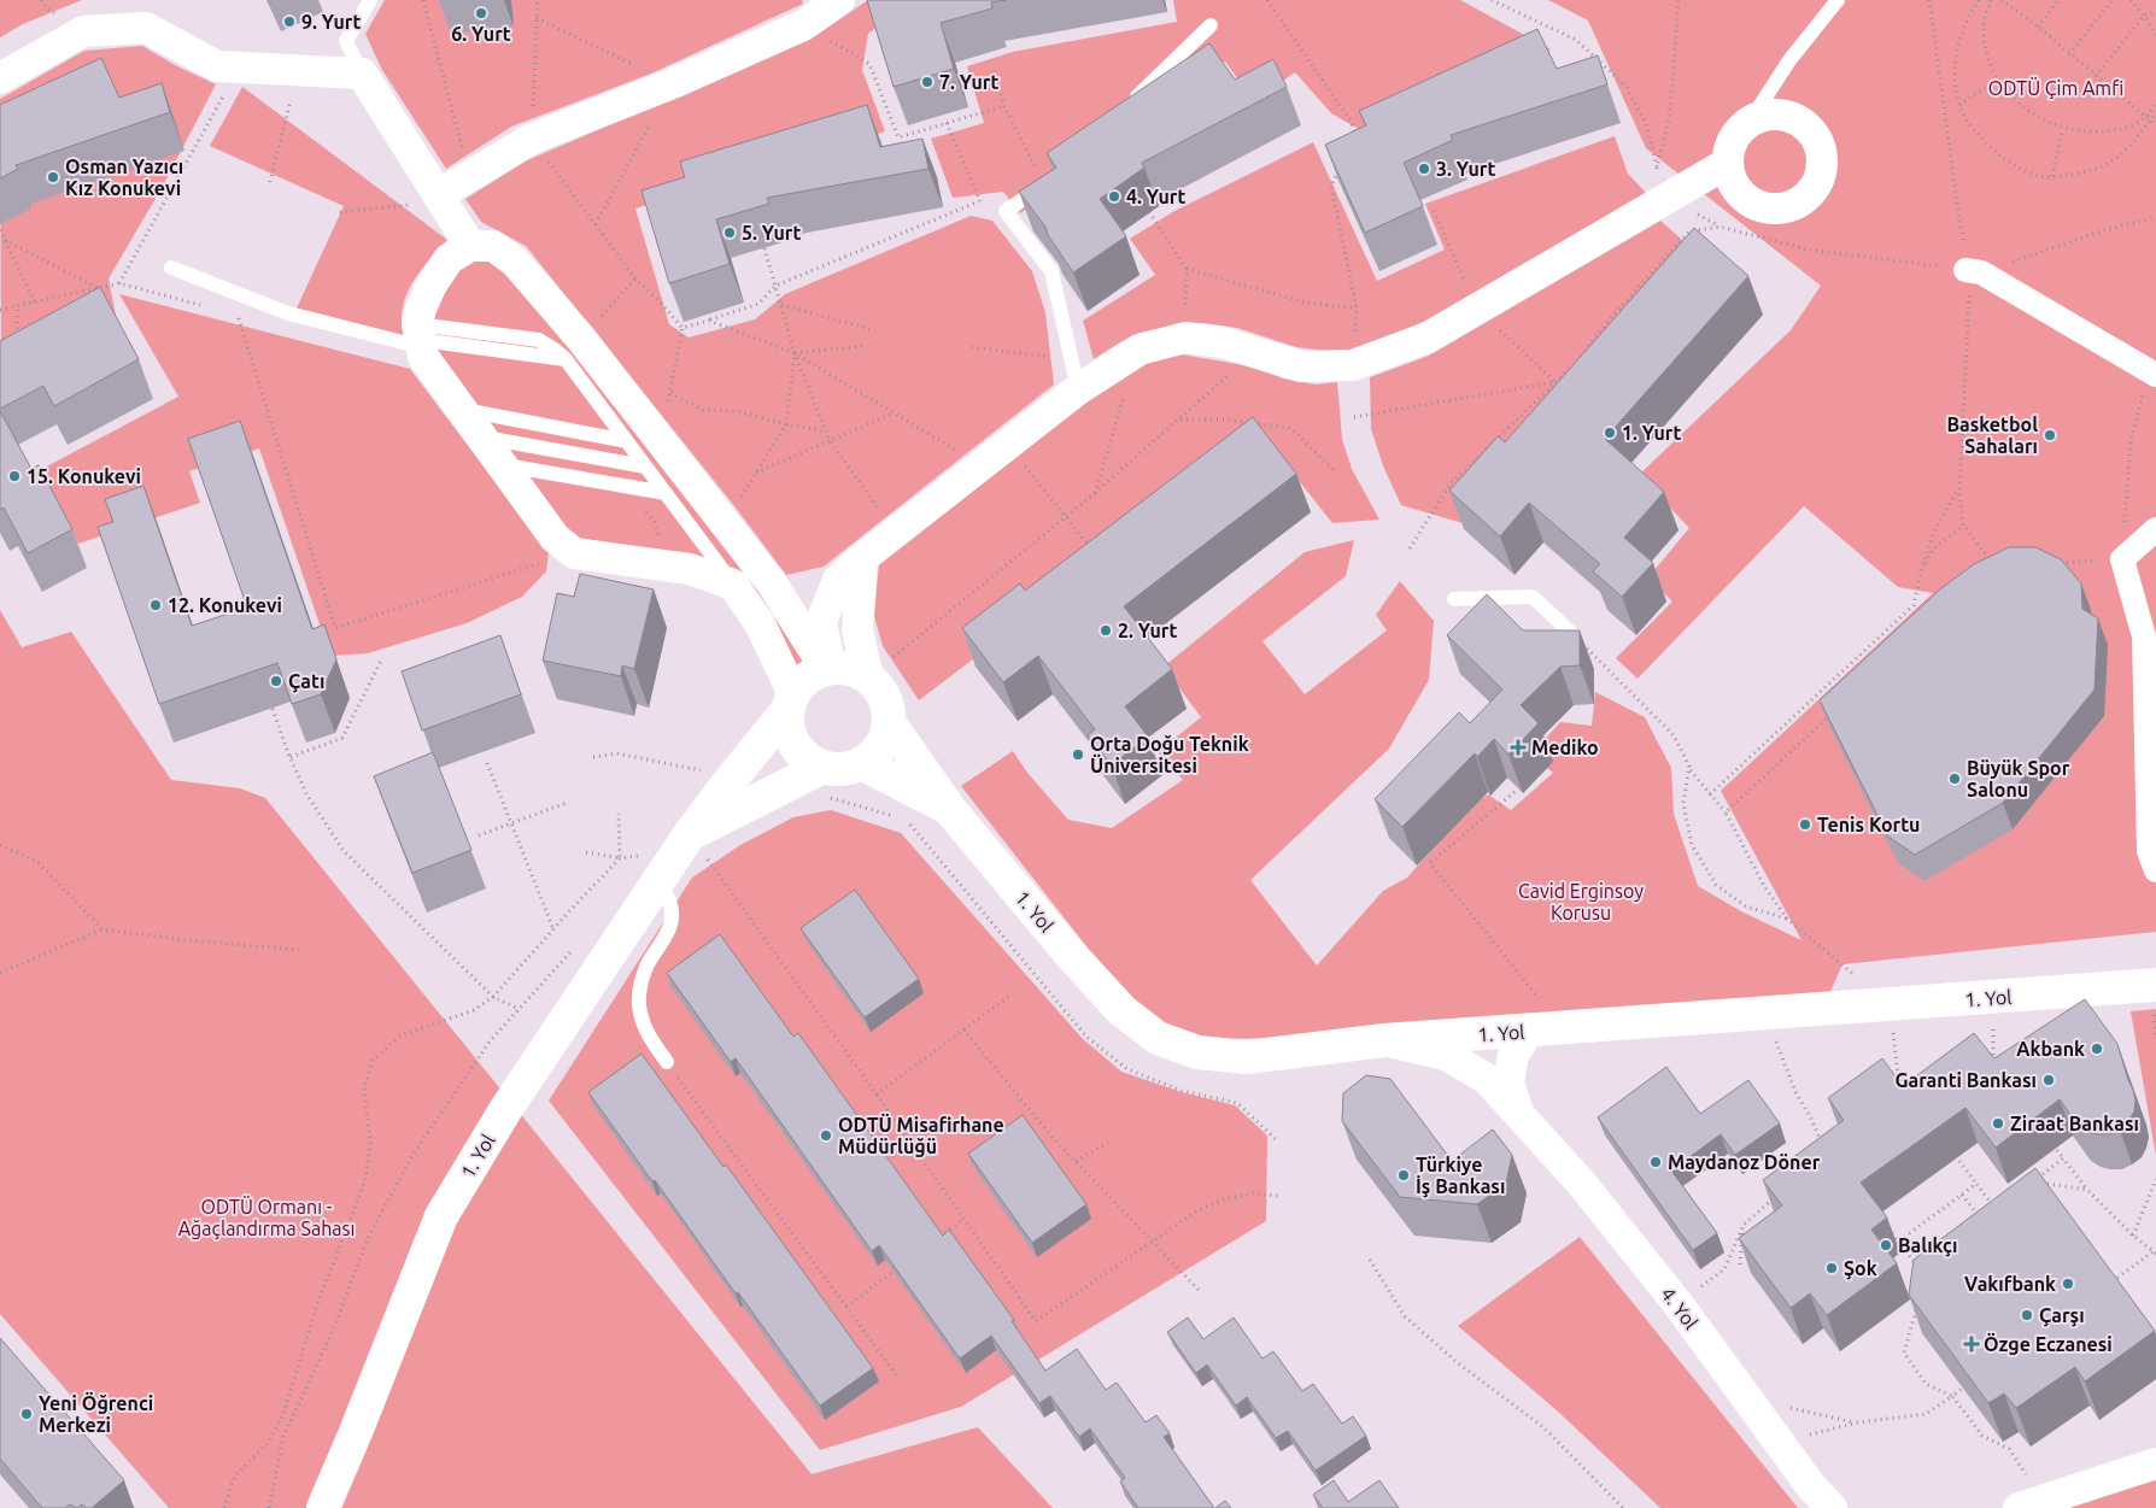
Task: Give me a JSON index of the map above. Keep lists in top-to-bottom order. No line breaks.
{"streets":{"street":["1. Yol","4. Yol"]},"crossings":[["1. Yol","4. Yol"]],"parks":["ODTÜ Çim Amfi","Cavid Erginsoy Korusu","ODTÜ Ormanı - Ağaçlandırma Sahası"],"places":{"other":["6. Yurt","9. Yurt","7. Yurt","3. Yurt","Osman Yazıcı Kız Konukevi","4. Yurt","5. Yurt","1. Yurt","Basketbol Sahaları","15. Konukevi","12. Konukevi","2. Yurt","Çatı","Orta Doğu Teknik Üniversitesi","Büyük Spor Salonu","Tenis Kortu","Akbank","Garanti Bankası","Ziraat Bankası","ODTÜ Misafirhane Müdürlüğü","Maydanoz Döner","Türkiye İş Bankası","Balıkçı","Şok","Vakıfbank","Çarşı","Yeni Öğrenci Merkezi"],"health":["Mediko","Özge Eczanesi"]}}
